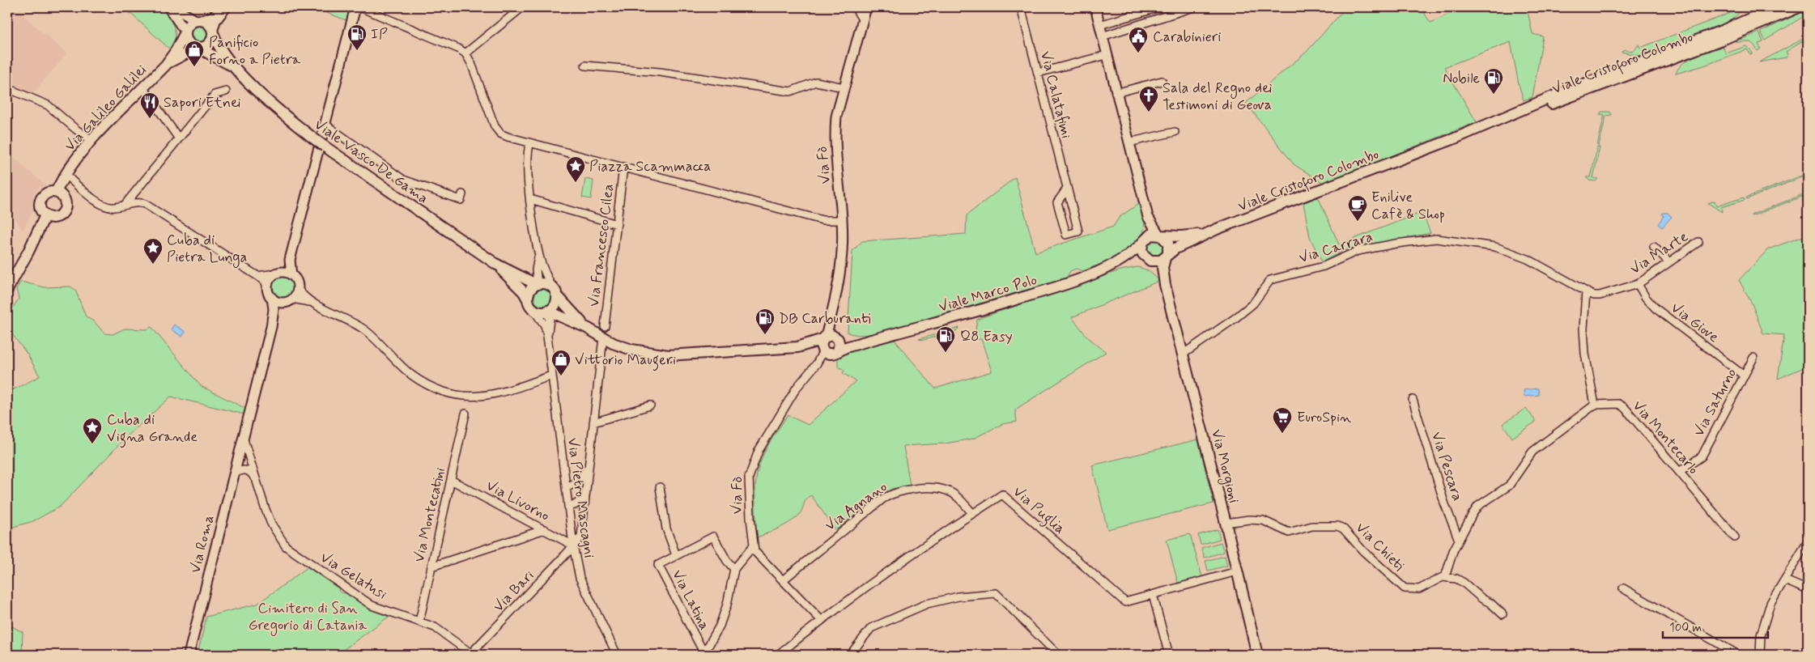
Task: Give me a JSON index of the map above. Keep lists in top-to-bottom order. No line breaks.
{"streets":{"main road":["Viale Cristoforo Colombo","Via Galileo Galilei","Viale Vasco De Gama","Viale Marco Polo","Via Morgioni"],"street":["Via Calatafimi","Via Fò","Via Francesco Cilea","Via Carrara","Via Marte","Via Giove","Via Saturno","Via Montecarlo","Via Pescara","Via Pietro Mascagni","Via Livorno","Via Agnano","Via Puglia","Via Montecatini","Via Roma","Via Chieti","Via Gelatusi","Via Bari","Via Latina"]},"crossings":[["Via Fò","Viale Marco Polo"],["Via Carrara","Via Marte"],["Via Carrara","Via Morgioni"],["Via Marte","Via Giove"],["Via Giove","Via Saturno"],["Via Saturno","Via Montecarlo"],["Via Morgioni","Via Puglia"],["Via Morgioni","Via Chieti"],["Via Pietro Mascagni","Via Livorno"],["Via Pietro Mascagni","Via Bari"],["Via Livorno","Via Montecatini"],["Via Livorno","Via Bari"],["Via Agnano","Via Puglia"],["Via Montecatini","Via Gelatusi"],["Via Roma","Via Gelatusi"],["Via Gelatusi","Via Bari"]],"parks":["Cimitero di San Gregorio di Catania"],"places":{"fuel station":["IP","Nobile","DB Carburanti","Q8 Easy"],"public building":["Carabinieri"],"shop":["Panificio Forno a Pietra","Vittorio Maugeri"],"church":["Sala del Regno dei Testimoni di Geova"],"restaurant":["Sapori Etnei"],"place":["Piazza Scammacca","Cuba di Pietra Lunga","Cuba di Vigna Grande"],"cafe":["Enilive Cafè & Shop"],"supermarket":["EuroSpin"]},"scale_bar":"100 m"}
